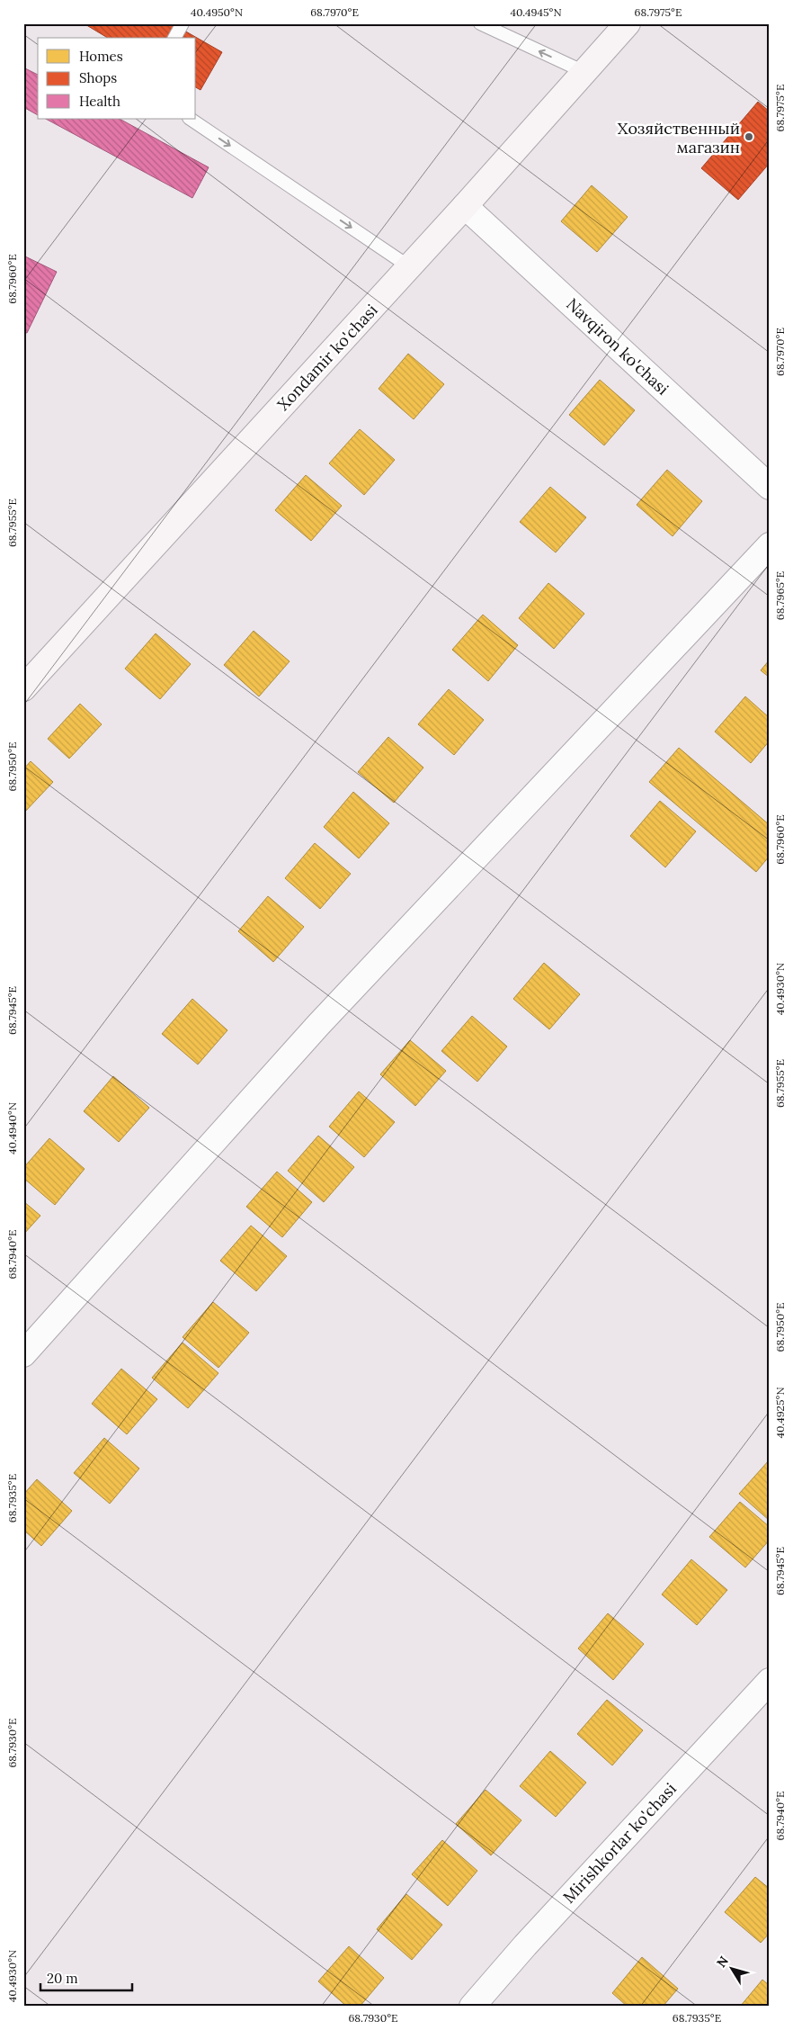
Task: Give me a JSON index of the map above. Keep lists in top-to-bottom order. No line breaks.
{"streets":{"main road":["Xondamir ko'chasi"],"street":["Navqiron ko'chasi","Mirishkorlar ko'chasi"]},"crossings":[["Navqiron ko'chasi","Xondamir ko'chasi"]],"places":["Хозяйственный магазин"],"legend":["Homes","Shops","Health"],"scale_bar":"20 m","north":"top left","coordinates":["40.4950°N","68.7970°E","40.4945°N","68.7975°E","68.7960°E","68.7955°E","68.7965°E","68.7950°E","40.4930°N","68.7945°E","40.4940°N","68.7940°E","40.4925°N","68.7935°E","68.7930°E"]}
